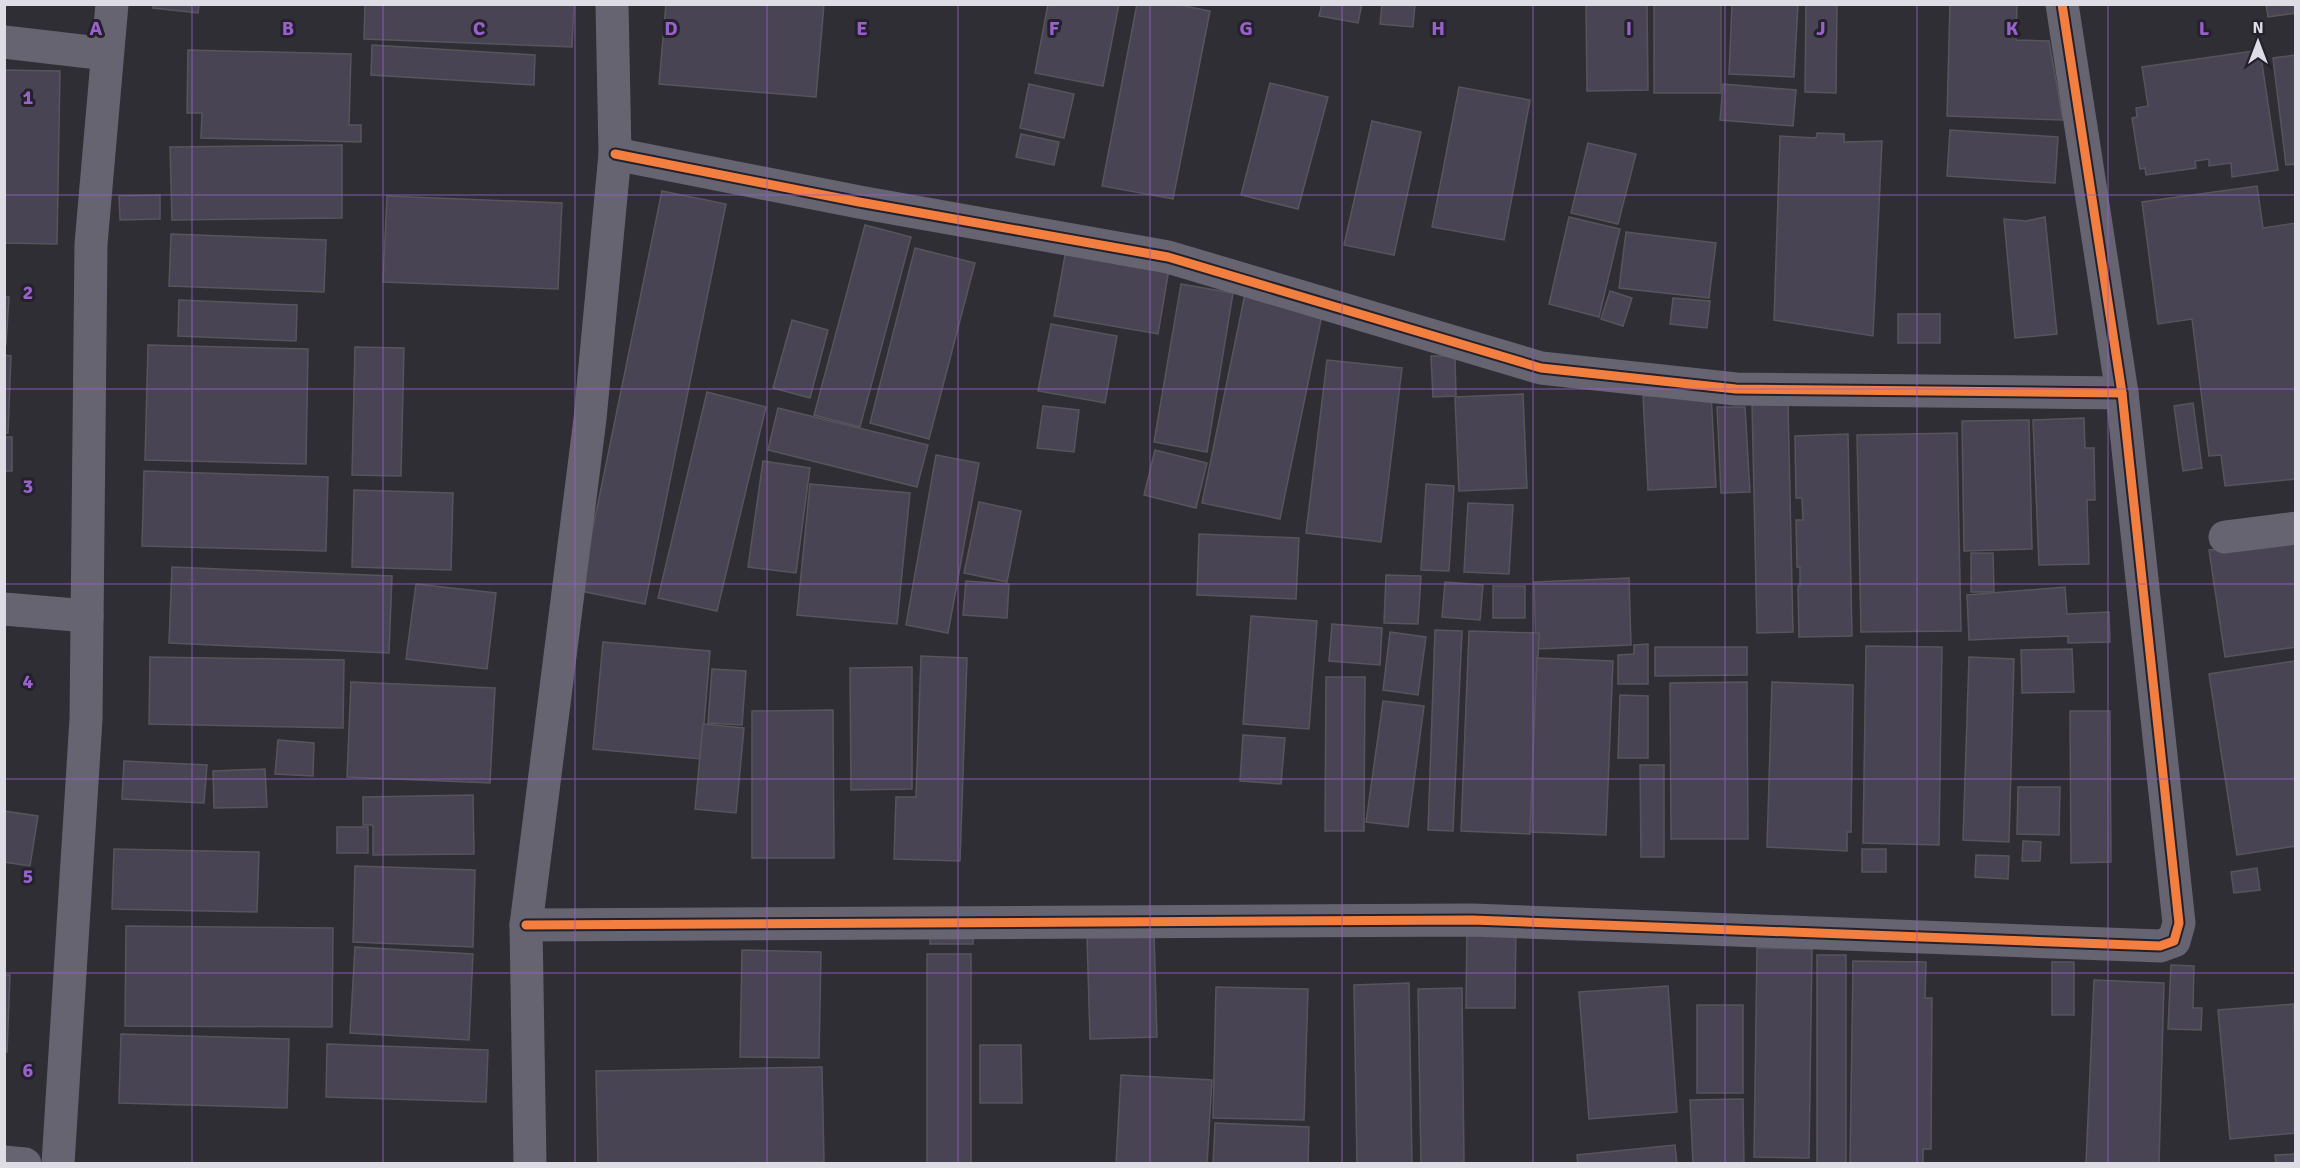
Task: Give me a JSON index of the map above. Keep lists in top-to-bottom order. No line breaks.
{"north":"top","grid":{"columns":["A","B","C","D","E","F","G","H","I","J","K","L"],"rows":["1","2","3","4","5","6"]}}
